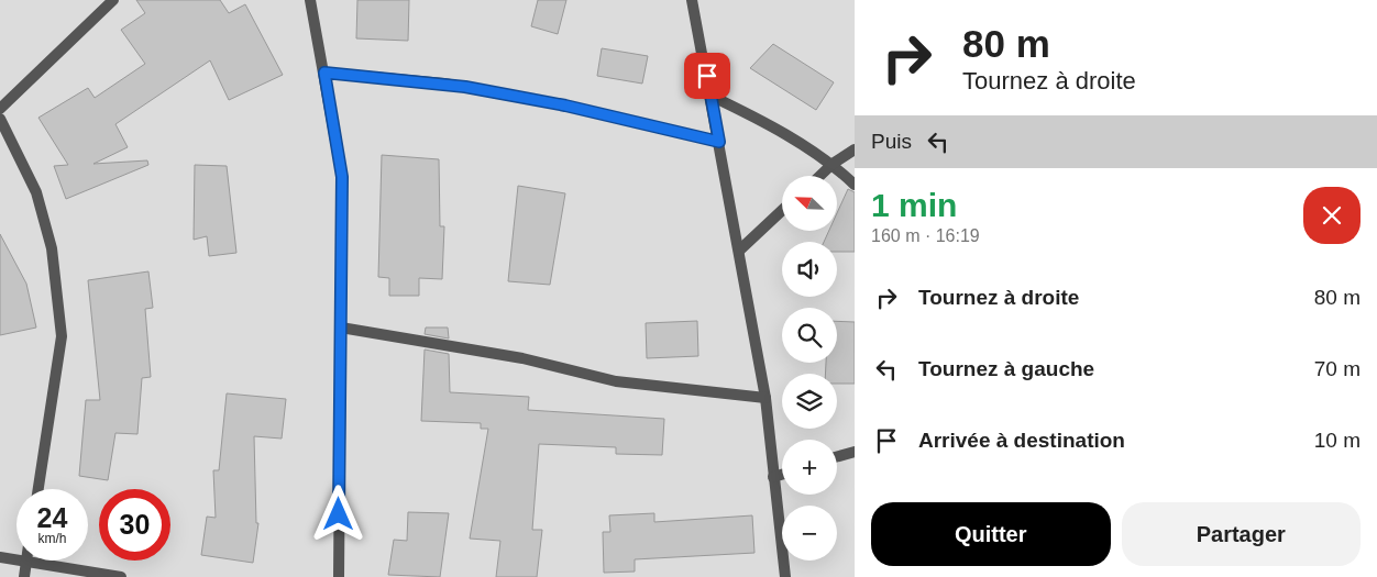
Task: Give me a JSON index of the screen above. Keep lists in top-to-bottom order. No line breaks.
{"north":"top left","page":{"turn":["80 m","Tournez à droite"],"then":"Puis","heading":["1 min","160 m · 16:19"],"map_buttons":["+","−"],"list":[{"name":"Tournez à droite","value":"80 m"},{"name":"Tournez à gauche","value":"70 m"},{"name":"Arrivée à destination","value":"10 m"}],"speed":"24 km/h","limit":"30","buttons":["Quitter","Partager"]}}
